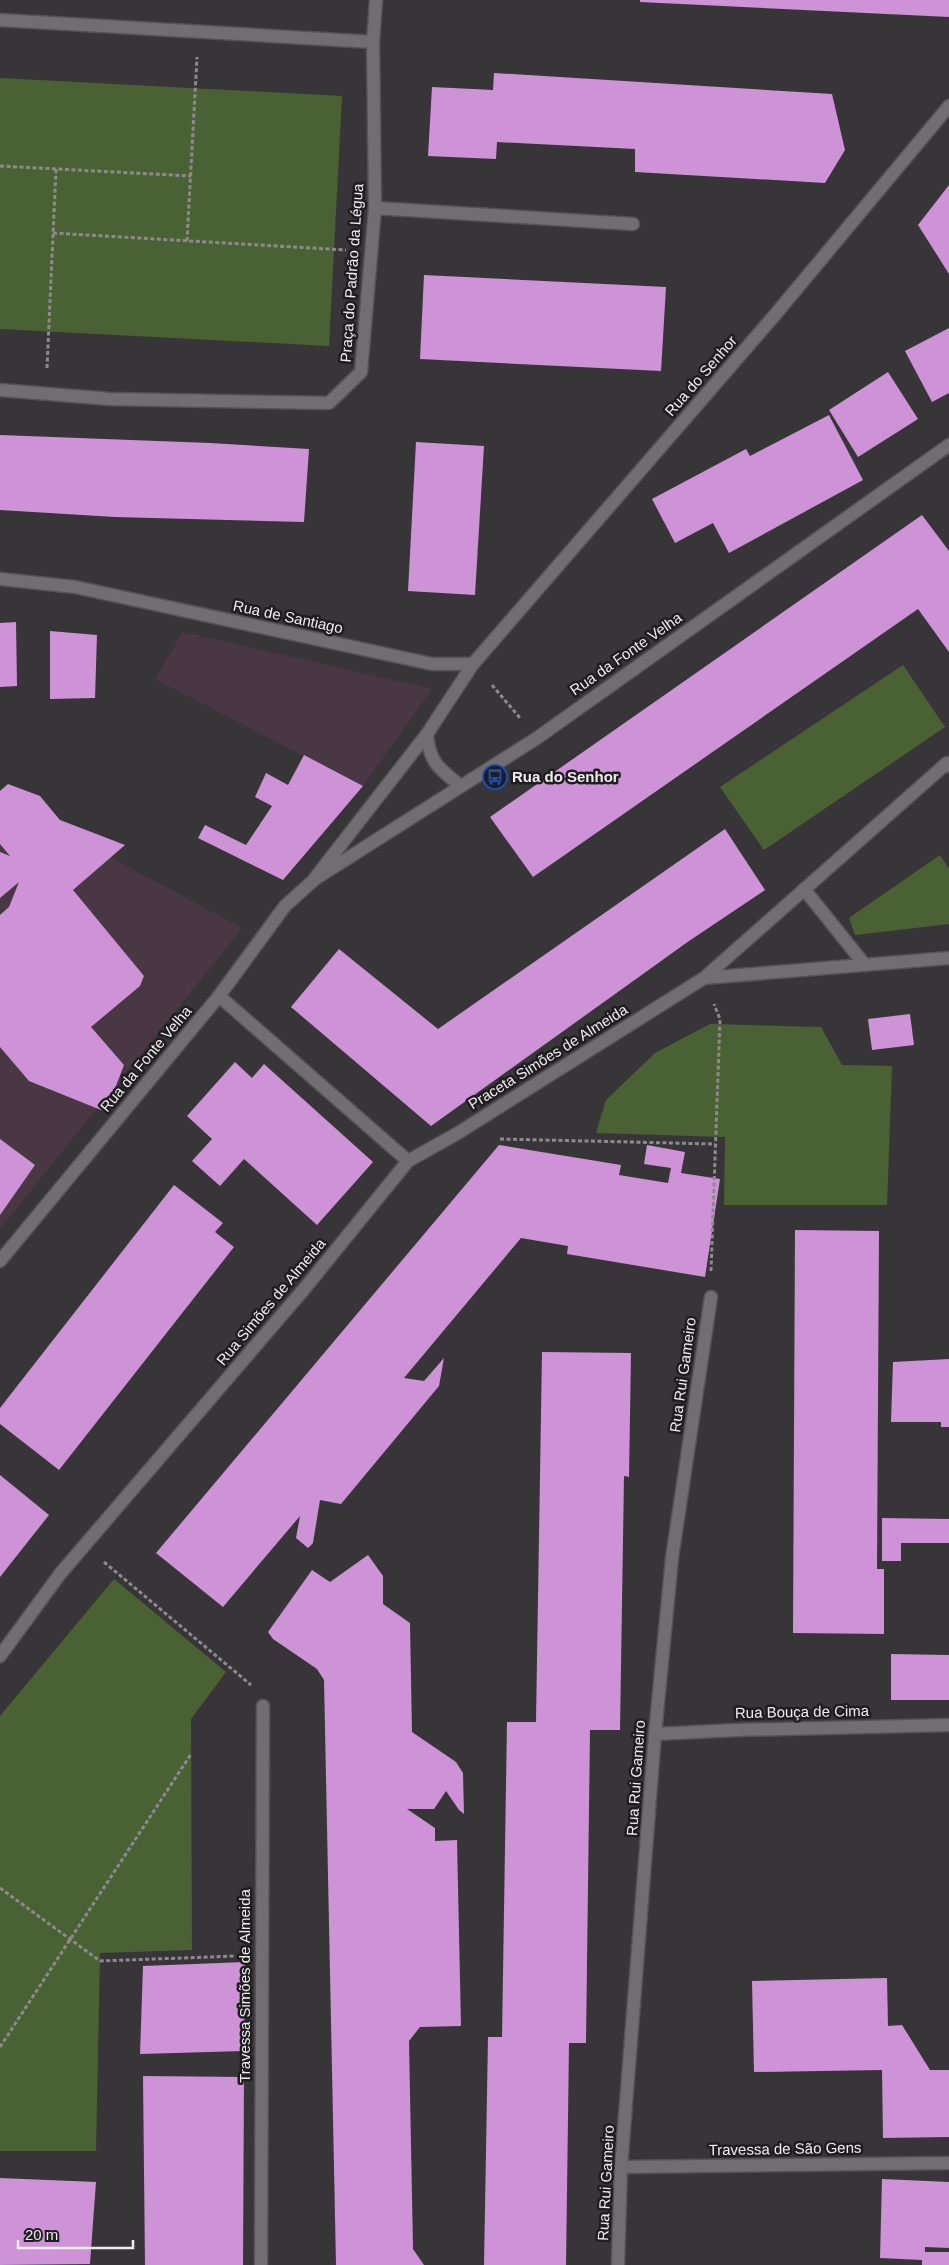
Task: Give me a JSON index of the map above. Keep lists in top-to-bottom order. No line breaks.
{"streets":{"street":["Praça do Padrão da Légua","Rua do Senhor","Rua de Santiago","Rua da Fonte Velha","Praceta Simões de Almeida","Rua Simões de Almeida","Rua Rui Gameiro","Rua Bouça de Cima","Travessa Simões de Almeida","Travessa de São Gens"]},"crossings":[["Rua do Senhor","Rua de Santiago"],["Rua do Senhor","Rua da Fonte Velha"],["Rua de Santiago","Rua da Fonte Velha"],["Praceta Simões de Almeida","Rua Simões de Almeida"],["Rua Rui Gameiro","Rua Bouça de Cima"],["Rua Rui Gameiro","Travessa de São Gens"]],"places":{"bus stop":["Rua do Senhor"]},"scale_bar":"20 m"}
